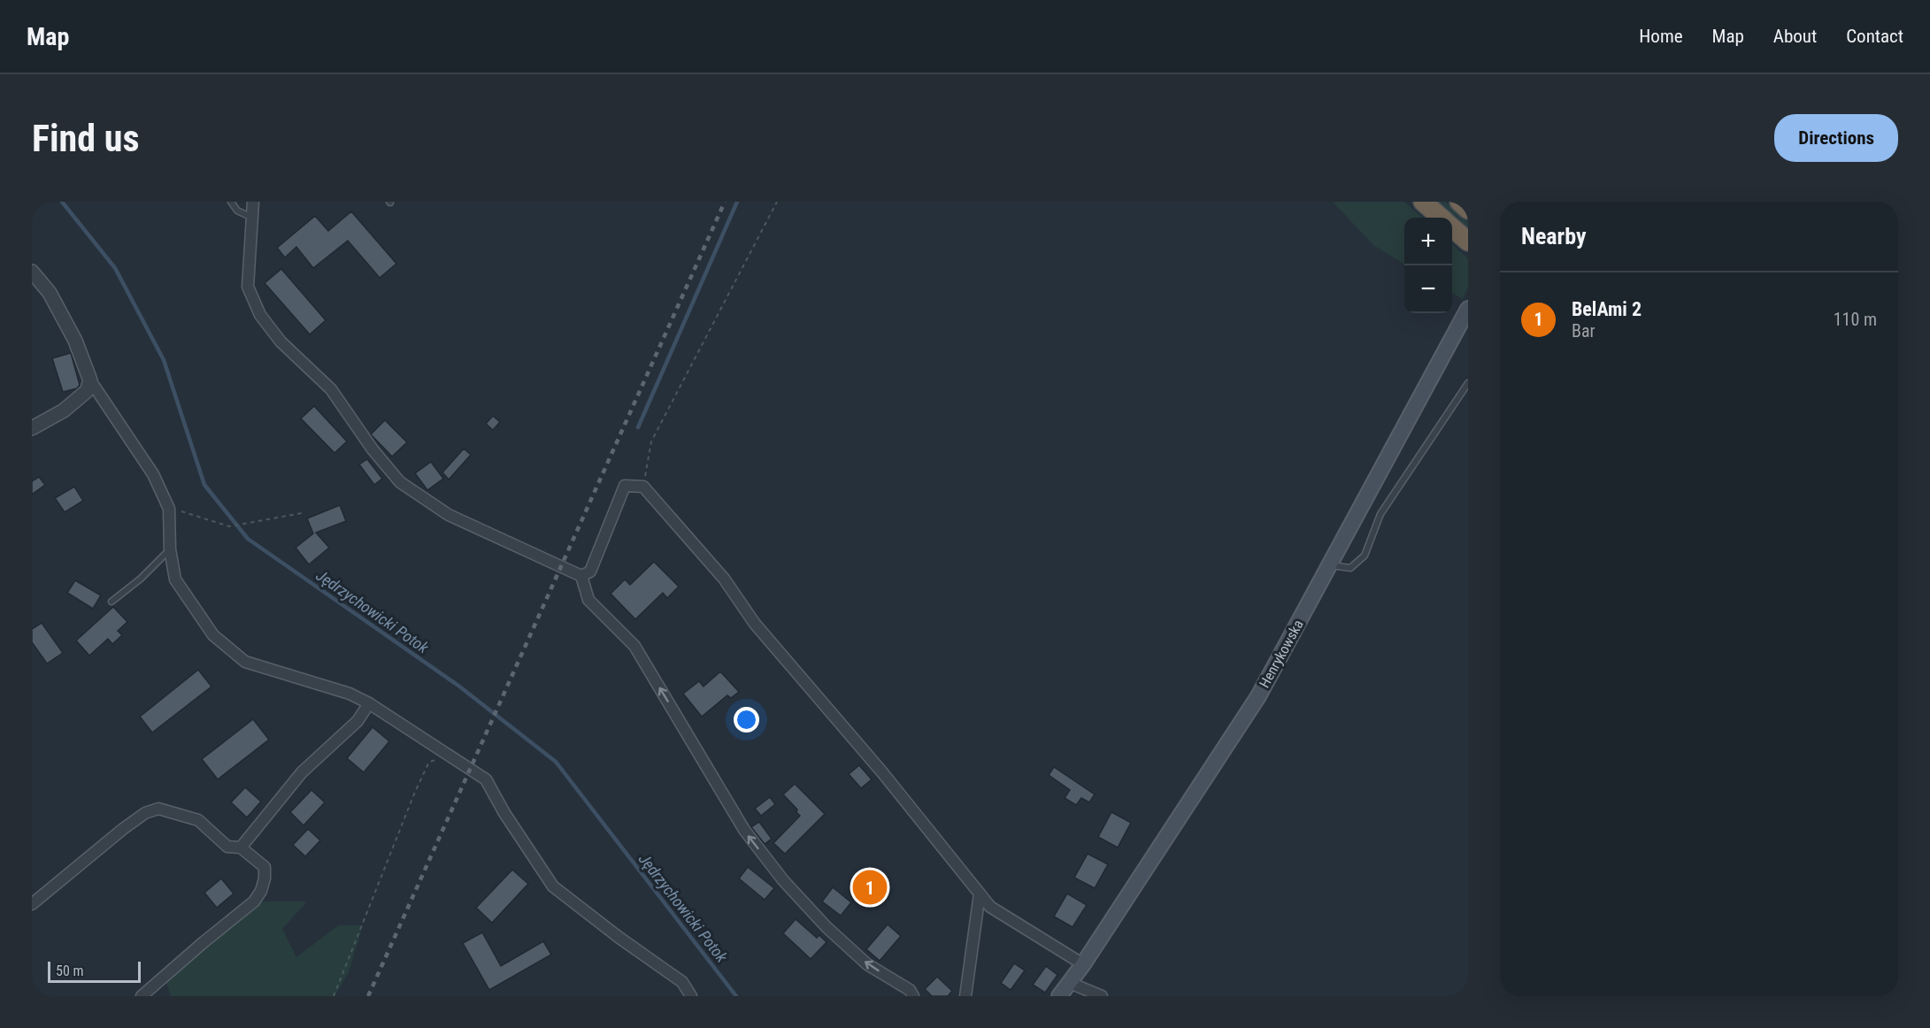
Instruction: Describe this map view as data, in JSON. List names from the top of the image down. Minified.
{"streets":{"main road":["Henrykowska"]},"water":["Jędrzychowicki Potok"],"scale_bar":"50 m","page":{"header":"Map","nav":["Home","Map","About","Contact"],"buttons":"Directions","title":"Find us","heading":"Nearby","map_buttons":["+","−"],"list":[{"mark":"1","name":"BelAmi 2","note":"Bar","value":"110 m"}],"pins":"1","scale":"50 m"}}
